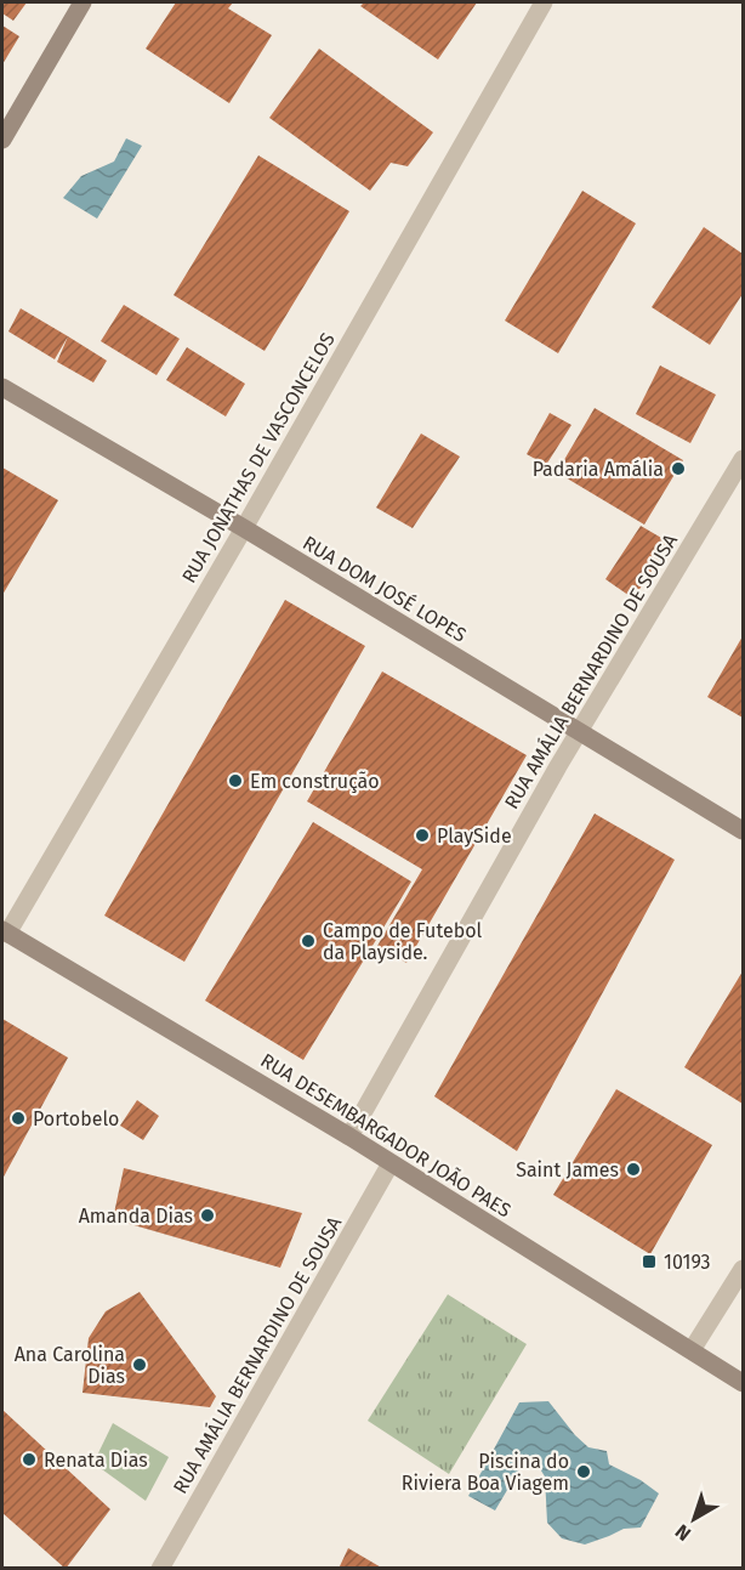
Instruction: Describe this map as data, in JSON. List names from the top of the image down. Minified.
{"streets":{"street":["RUA JONATHAS DE VASCONCELOS","RUA DOM JOSÉ LOPES","RUA AMÁLIA BERNARDINO DE SOUSA","RUA DESEMBARGADOR JOÃO PAES"]},"crossings":[["RUA JONATHAS DE VASCONCELOS","RUA DOM JOSÉ LOPES"],["RUA JONATHAS DE VASCONCELOS","RUA DESEMBARGADOR JOÃO PAES"],["RUA DOM JOSÉ LOPES","RUA AMÁLIA BERNARDINO DE SOUSA"],["RUA AMÁLIA BERNARDINO DE SOUSA","RUA DESEMBARGADOR JOÃO PAES"]],"places":{"other":["Padaria Amália","Em construção","PlaySide","Campo de Futebol da Playside.","Portobelo","Saint James","Amanda Dias","Ana Carolina Dias","Renata Dias","Piscina do Riviera Boa Viagem"],"transit":["10193"]},"north":"bottom left"}
